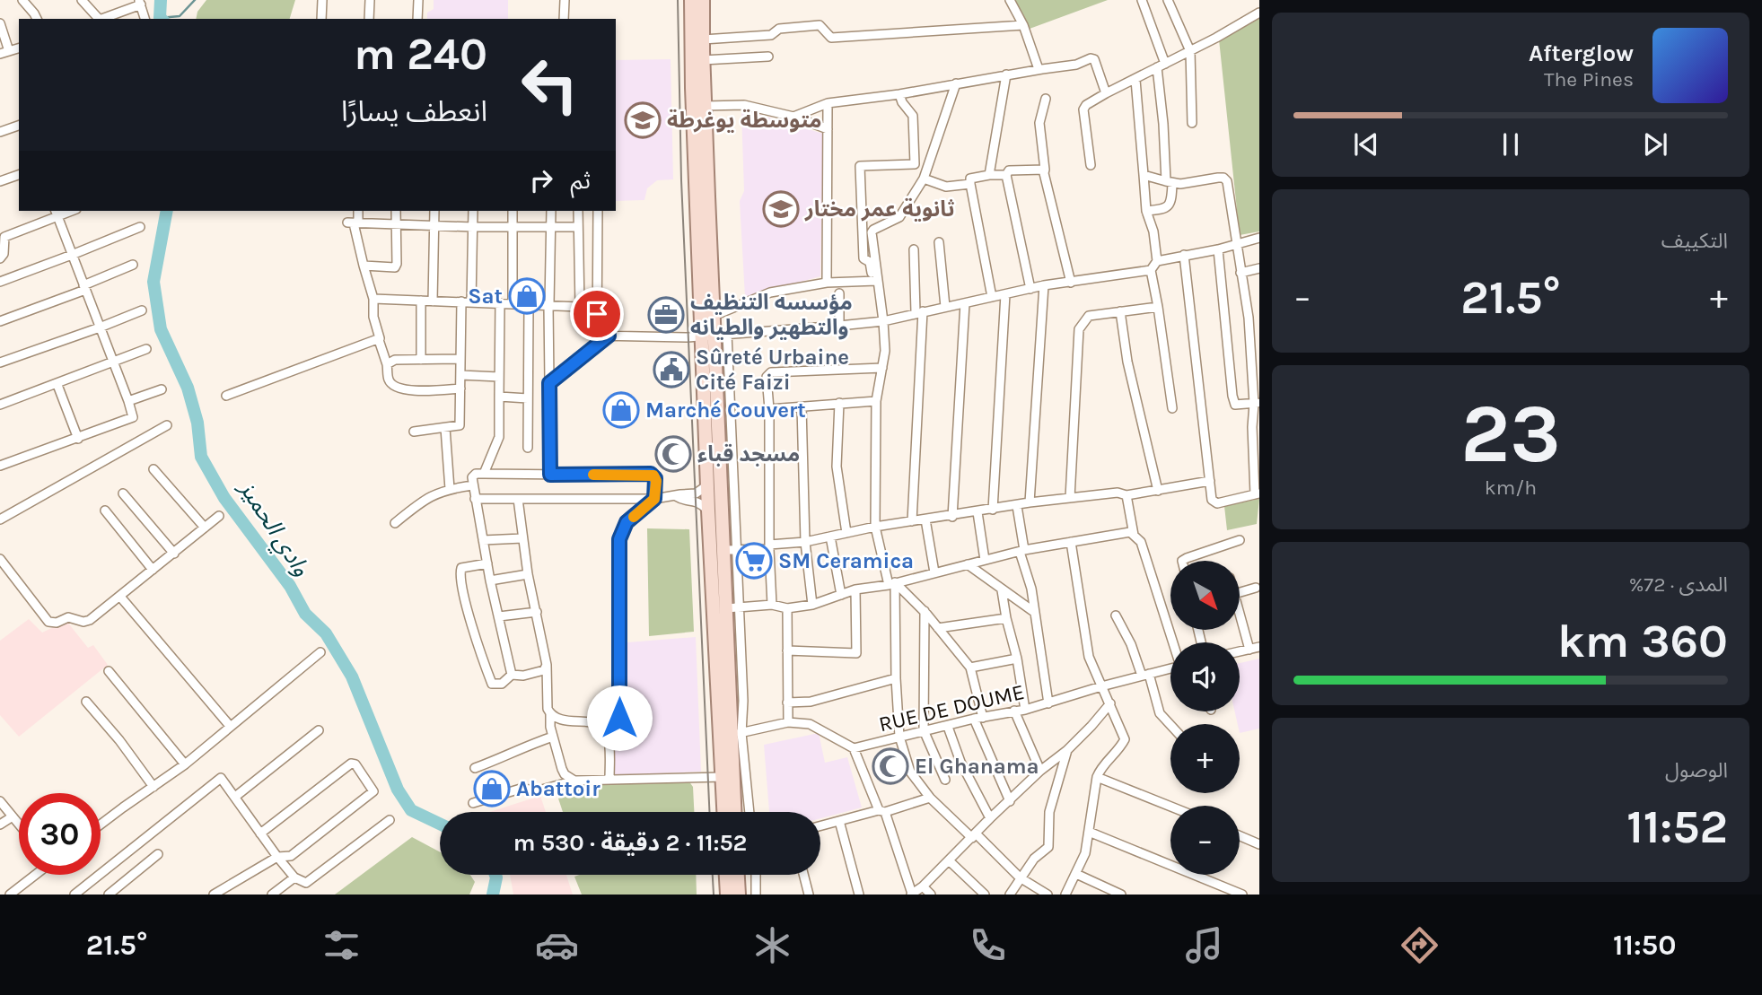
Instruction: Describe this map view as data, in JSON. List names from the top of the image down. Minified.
{"streets":{"street":["RUE DE DOUME"]},"water":["وادي الحميز"],"places":{"school or university":["متوسطة يوغرطة","ثانوية عمر مختار"],"shop":["Sat","Marché Couvert","Abattoir"],"office":["مؤسسه التنظيف والتطهير والطيانه"],"public building":["Sûreté Urbaine Cité Faizi"],"mosque":["مسجد قباء","El Ghanama"],"supermarket":["SM Ceramica"]},"north":"bottom right","page":{"turn":["240 m","انعطف يسارًا"],"song":["Afterglow","The Pines"],"then":"ثم","tile":["التكييف",["23","km/h"],["المدى · 72%","360 km"],["الوصول","11:52"]],"heat":["−","21.5°","+"],"map_buttons":["+","−"],"limit":"30","trip":"11:52 · 2 دقيقة · 530 m","tabs":["11:50","21.5°"]}}
